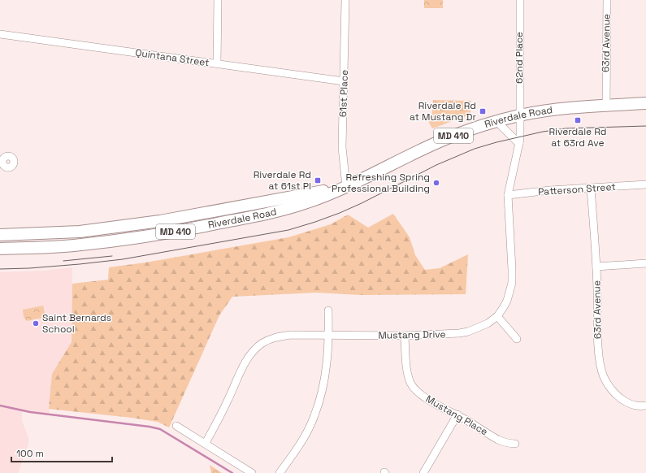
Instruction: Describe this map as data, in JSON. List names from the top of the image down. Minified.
{"streets":{"main road":["Riverdale Road","MD 410"],"street":["63rd Avenue","Quintana Street","62nd Place","61st Place","Patterson Street","Mustang Drive","Mustang Place"]},"crossings":[["63rd Avenue","Riverdale Road"],["63rd Avenue","Patterson Street"],["Quintana Street","61st Place"],["62nd Place","Riverdale Road"],["62nd Place","Mustang Drive"],["61st Place","Riverdale Road"],["Riverdale Road","Mustang Drive"],["Patterson Street","Mustang Drive"],["Mustang Drive","Mustang Place"]],"places":{"transit":["Riverdale Rd at Mustang Dr","Riverdale Rd at 63rd Ave","Riverdale Rd at 61st Pl"],"other":["Refreshing Spring Professional Building","Saint Bernards School"]},"scale_bar":"100 m"}
